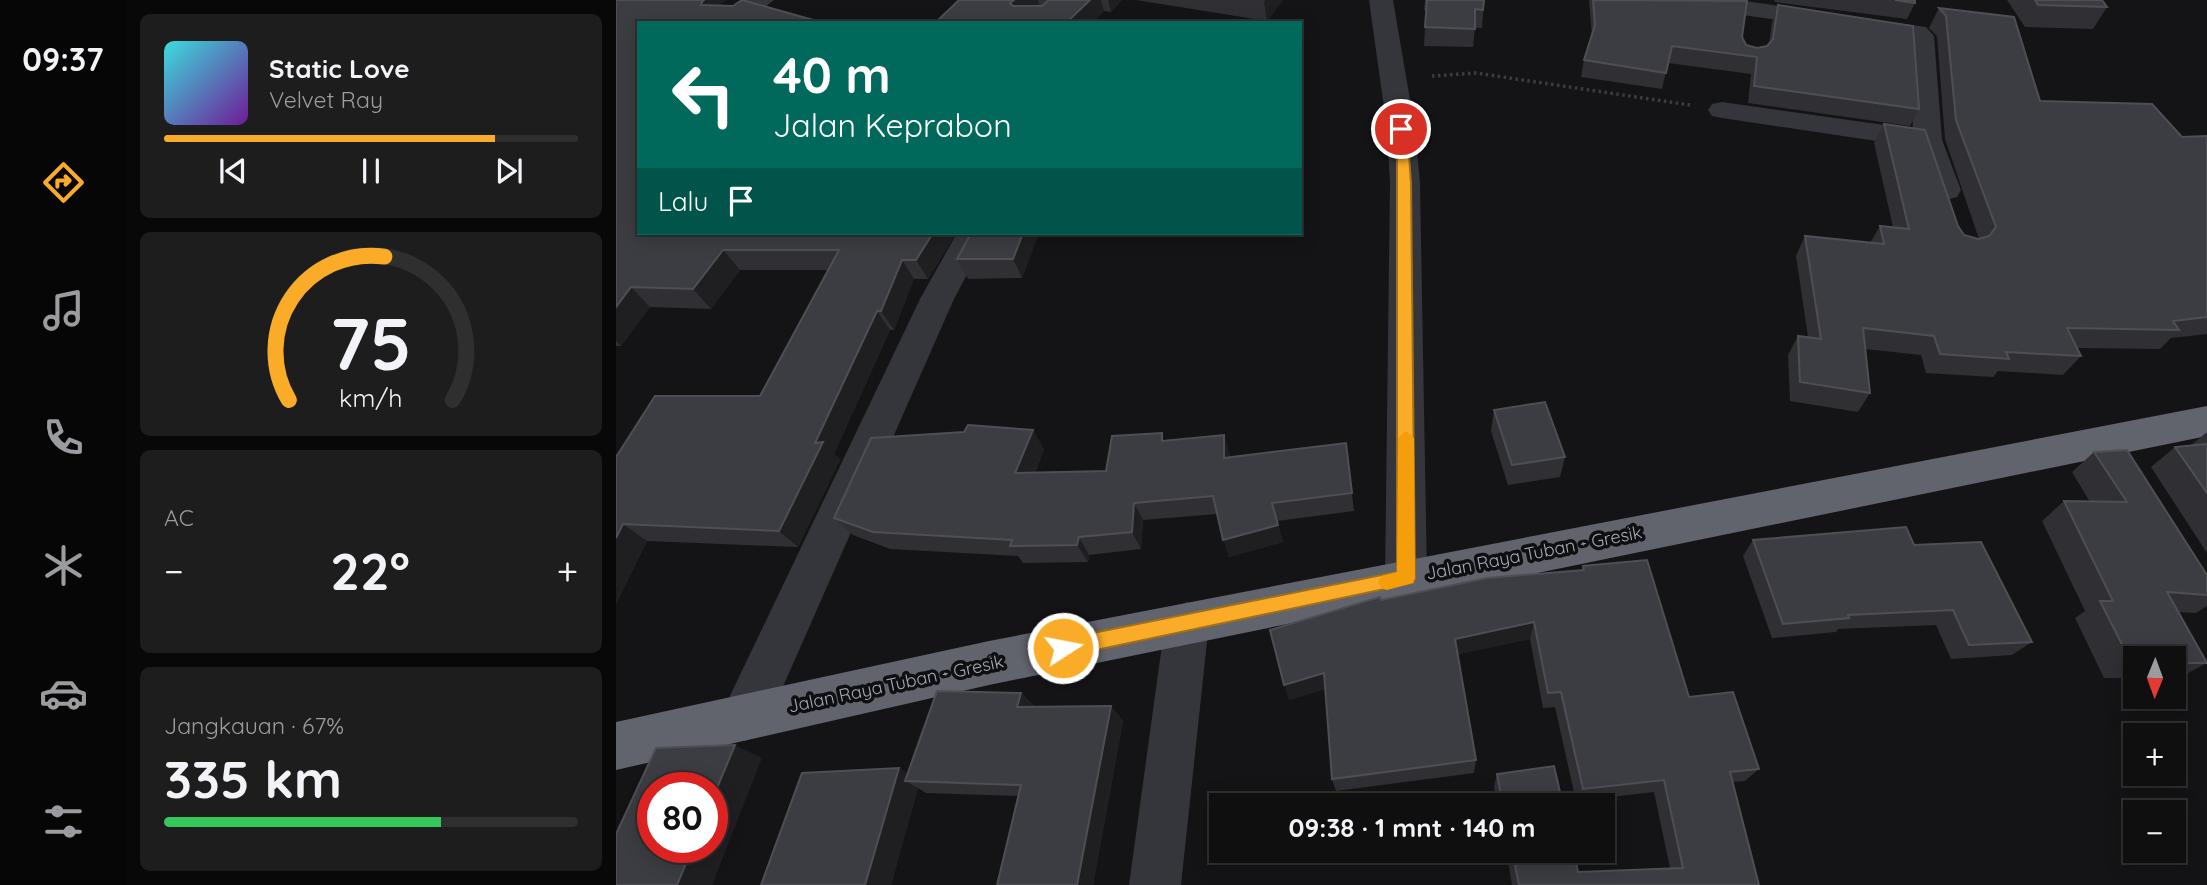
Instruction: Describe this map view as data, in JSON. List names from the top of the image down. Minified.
{"streets":{"highway":["Jalan Raya Tuban - Gresik"]},"north":"bottom","page":{"tabs":"09:37","turn":["40 m","Jalan Keprabon"],"song":["Static Love","Velvet Ray"],"then":"Lalu","tile":["AC",["Jangkauan · 67%","335 km"]],"heat":["−","22°","+"],"map_buttons":["+","−"],"limit":"80","trip":"09:38 · 1 mnt · 140 m","gauge":["75","km/h"]}}
